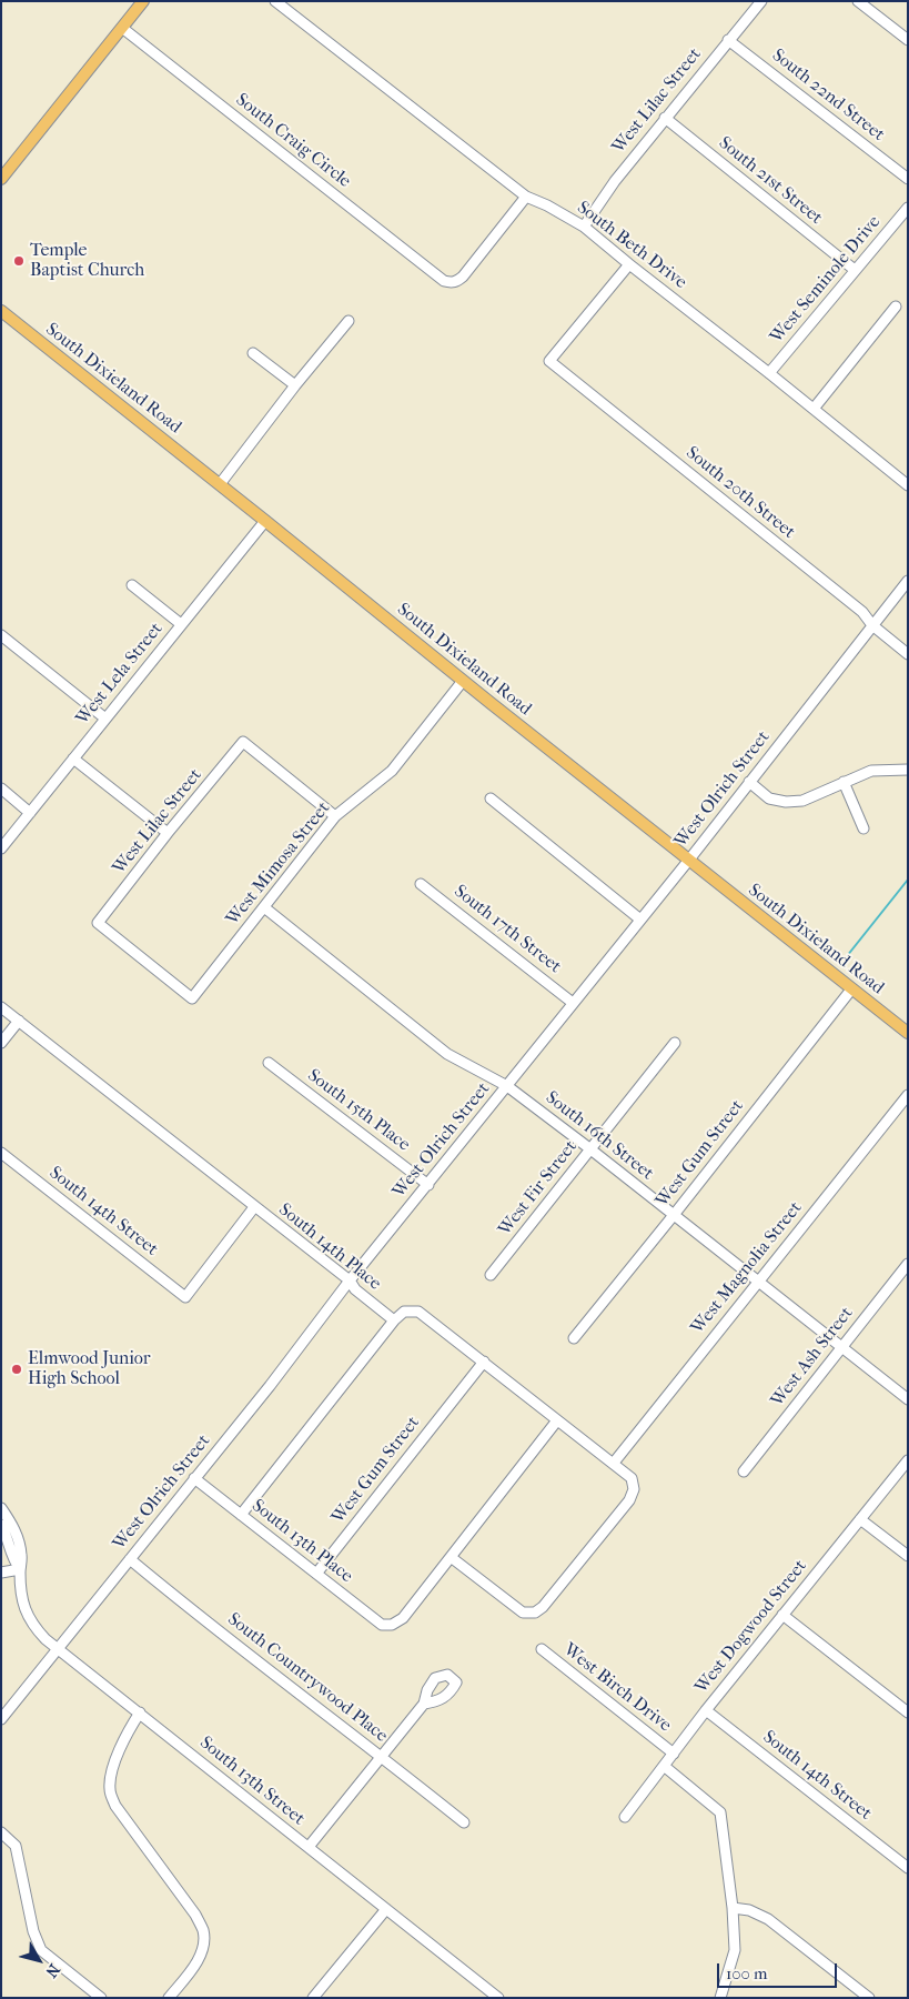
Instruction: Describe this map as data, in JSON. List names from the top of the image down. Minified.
{"streets":{"main road":["South Dixieland Road"],"street":["South 22nd Street","West Lilac Street","South Craig Circle","South 21st Street","South Beth Drive","West Seminole Drive","South 20th Street","West Lela Street","West Olrich Street","West Mimosa Street","South 17th Street","South 15th Place","South 16th Street","West Gum Street","West Fir Street","South 14th Street","South 14th Place","West Magnolia Street","West Ash Street","South 13th Place","West Dogwood Street","South Countrywood Place","West Birch Drive","South 13th Street"]},"crossings":[["South 22nd Street","West Lilac Street"],["West Lilac Street","South 21st Street"],["West Lilac Street","South Beth Drive"],["West Lilac Street","West Mimosa Street"],["South Craig Circle","South Beth Drive"],["South 21st Street","West Seminole Drive"],["South Beth Drive","West Seminole Drive"],["South Beth Drive","South 20th Street"],["South Dixieland Road","West Lela Street"],["South Dixieland Road","West Olrich Street"],["South Dixieland Road","West Mimosa Street"],["South Dixieland Road","West Gum Street"],["South 20th Street","West Olrich Street"],["West Olrich Street","South 17th Street"],["West Olrich Street","South 15th Place"],["West Olrich Street","South 16th Street"],["West Olrich Street","South 14th Place"],["West Olrich Street","South 13th Place"],["West Olrich Street","South Countrywood Place"],["West Olrich Street","South 13th Street"],["West Mimosa Street","South 16th Street"],["South 16th Street","West Gum Street"],["South 16th Street","West Fir Street"],["South 16th Street","West Magnolia Street"],["South 16th Street","West Ash Street"],["West Gum Street","South 13th Place"],["South 14th Street","South 14th Place"],["South 14th Street","West Dogwood Street"],["West Dogwood Street","West Birch Drive"]],"places":["Temple Baptist Church","Elmwood Junior High School"],"scale_bar":"100 m","north":"bottom right"}
